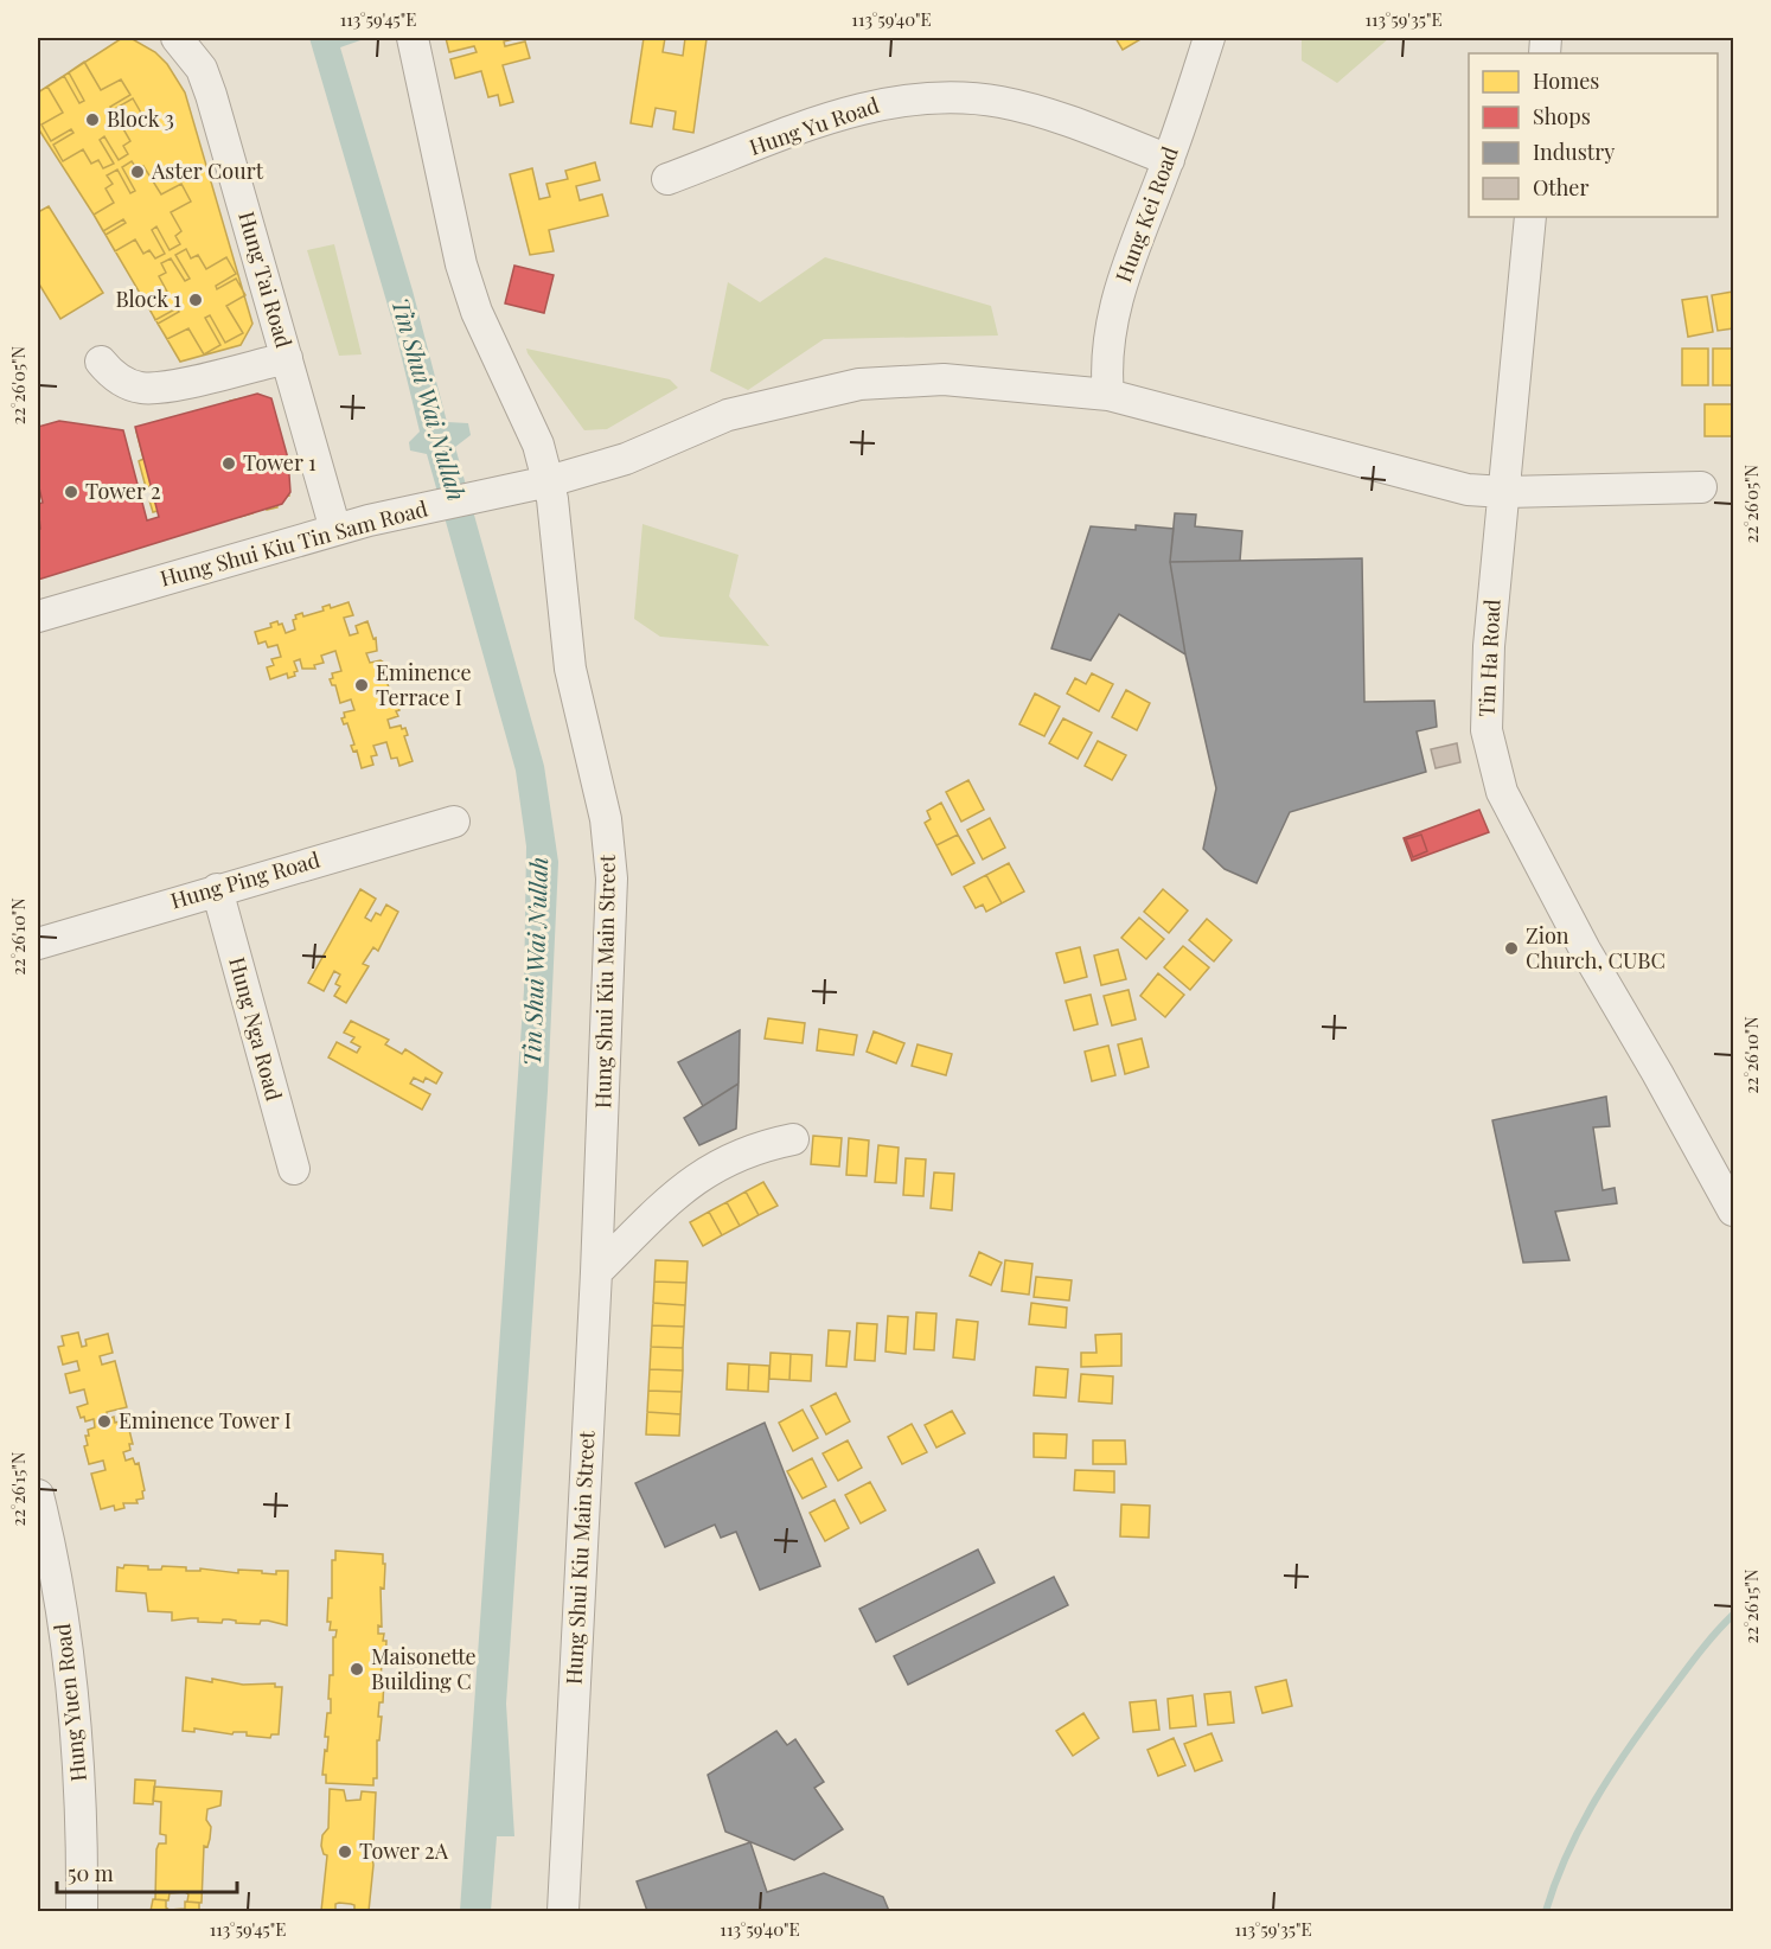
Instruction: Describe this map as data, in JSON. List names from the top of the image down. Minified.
{"streets":{"street":["Hung Yu Road","Hung Kei Road","Hung Tai Road","Hung Shui Kiu Tin Sam Road","Tin Ha Road","Hung Ping Road","Hung Shui Kiu Main Street","Hung Nga Road","Hung Yuen Road"]},"crossings":[["Hung Yu Road","Hung Kei Road"],["Hung Kei Road","Hung Shui Kiu Tin Sam Road"],["Hung Tai Road","Hung Shui Kiu Tin Sam Road"],["Hung Shui Kiu Tin Sam Road","Tin Ha Road"],["Hung Shui Kiu Tin Sam Road","Hung Shui Kiu Main Street"],["Hung Ping Road","Hung Nga Road"]],"water":["Tin Shui Wai Nullah"],"places":["Block 3","Aster Court","Block 1","Tower 1","Tower 2","Eminence Terrace I","Zion Church, CUBC","Eminence Tower I","Maisonette Building C","Tower 2A"],"legend":["Homes","Shops","Industry","Other"],"scale_bar":"50 m","coordinates":["113°59'45\"E","113°59'40\"E","113°59'35\"E","22°26'05\"N","22°26'10\"N","22°26'15\"N"]}
